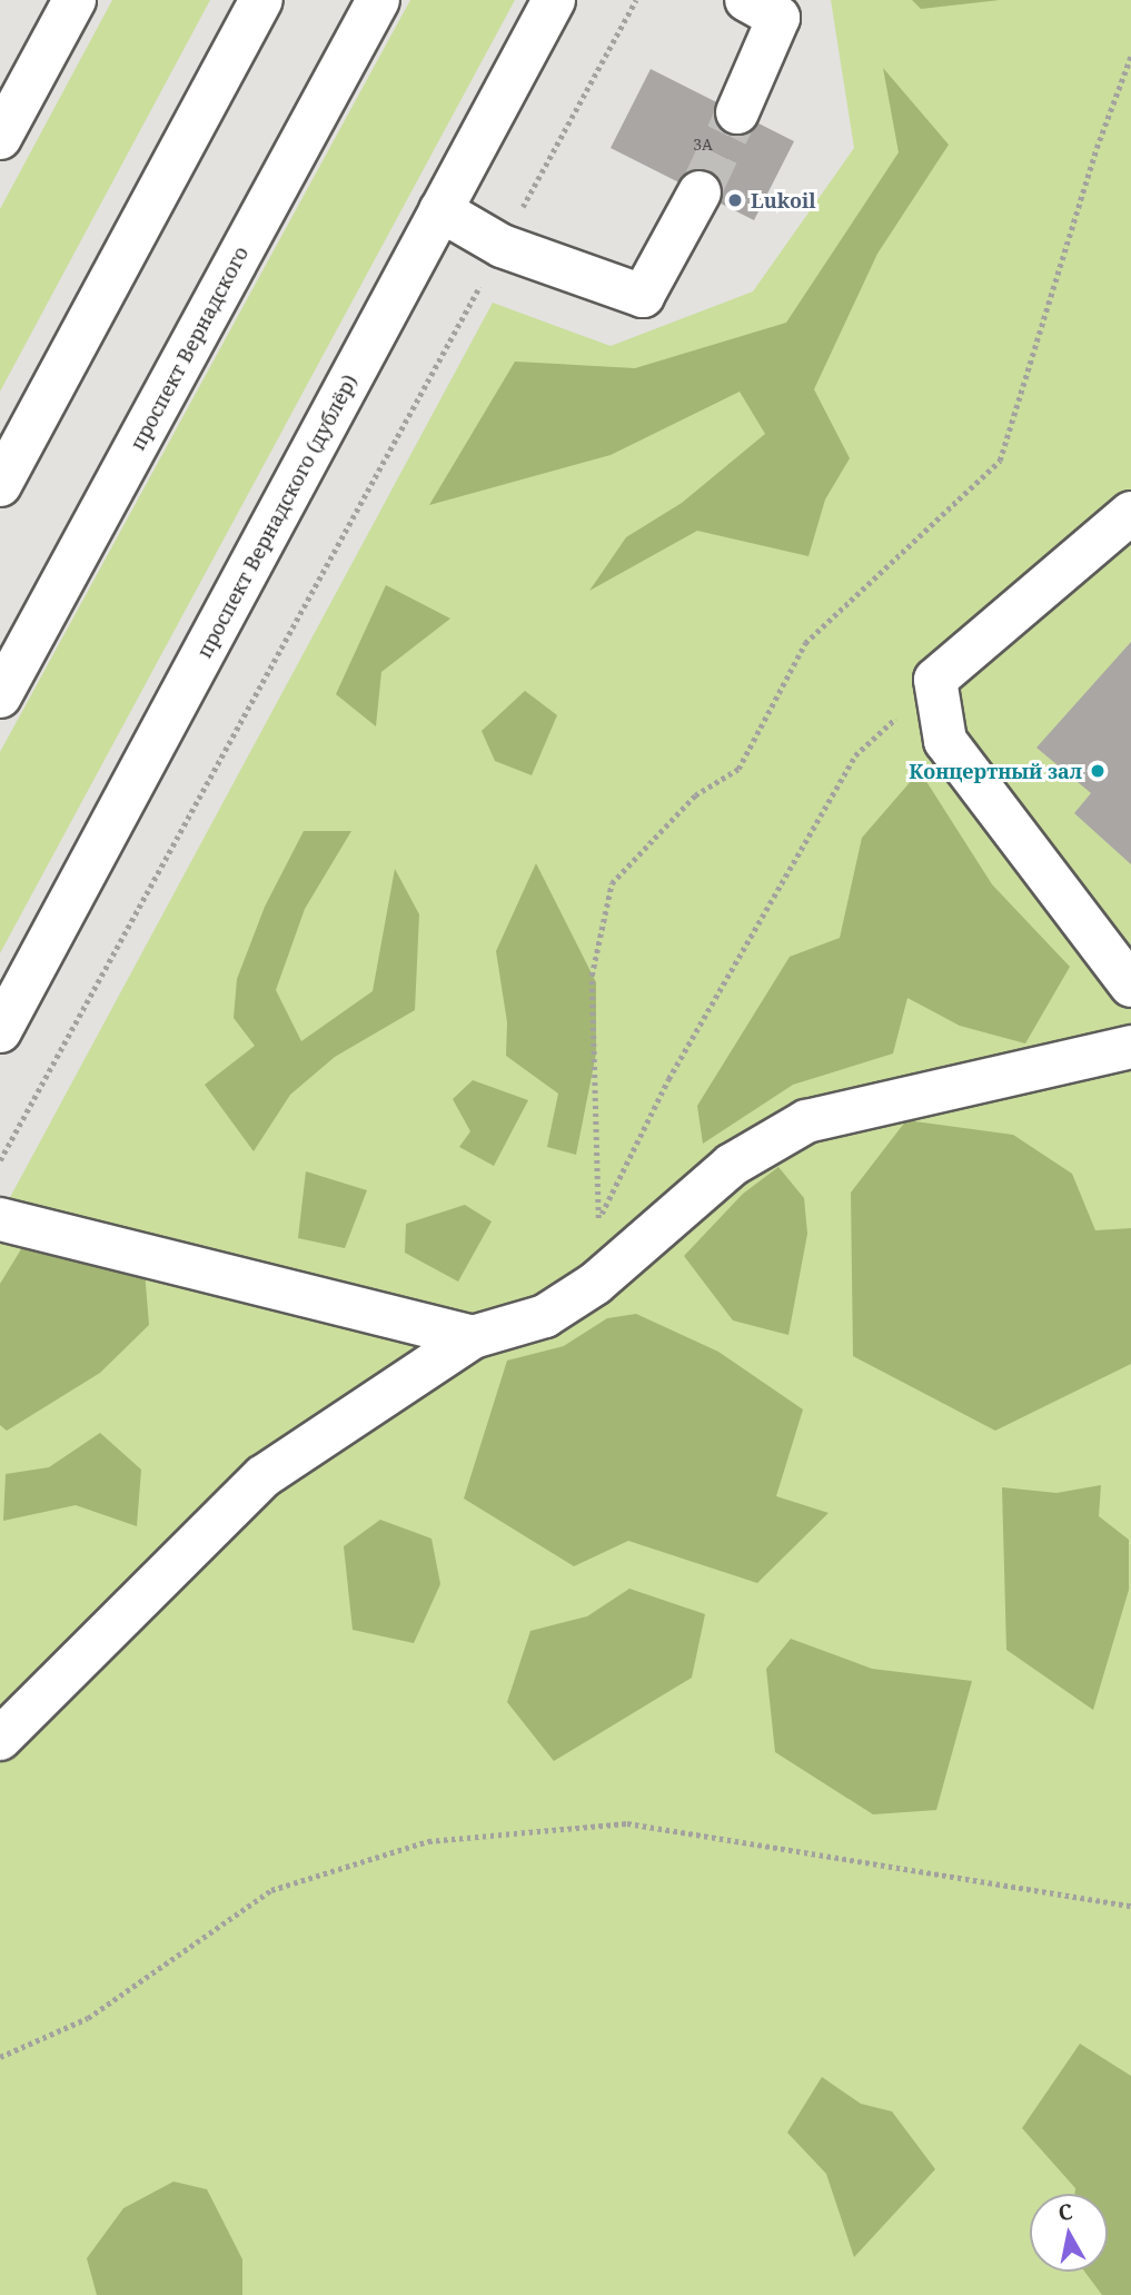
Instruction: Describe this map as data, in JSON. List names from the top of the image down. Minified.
{"streets":{"main road":["проспект Вернадского","проспект Вернадского (дублёр)"]},"places":["Lukoil","Концертный зал"],"house_numbers":["3А"],"north":"top"}
